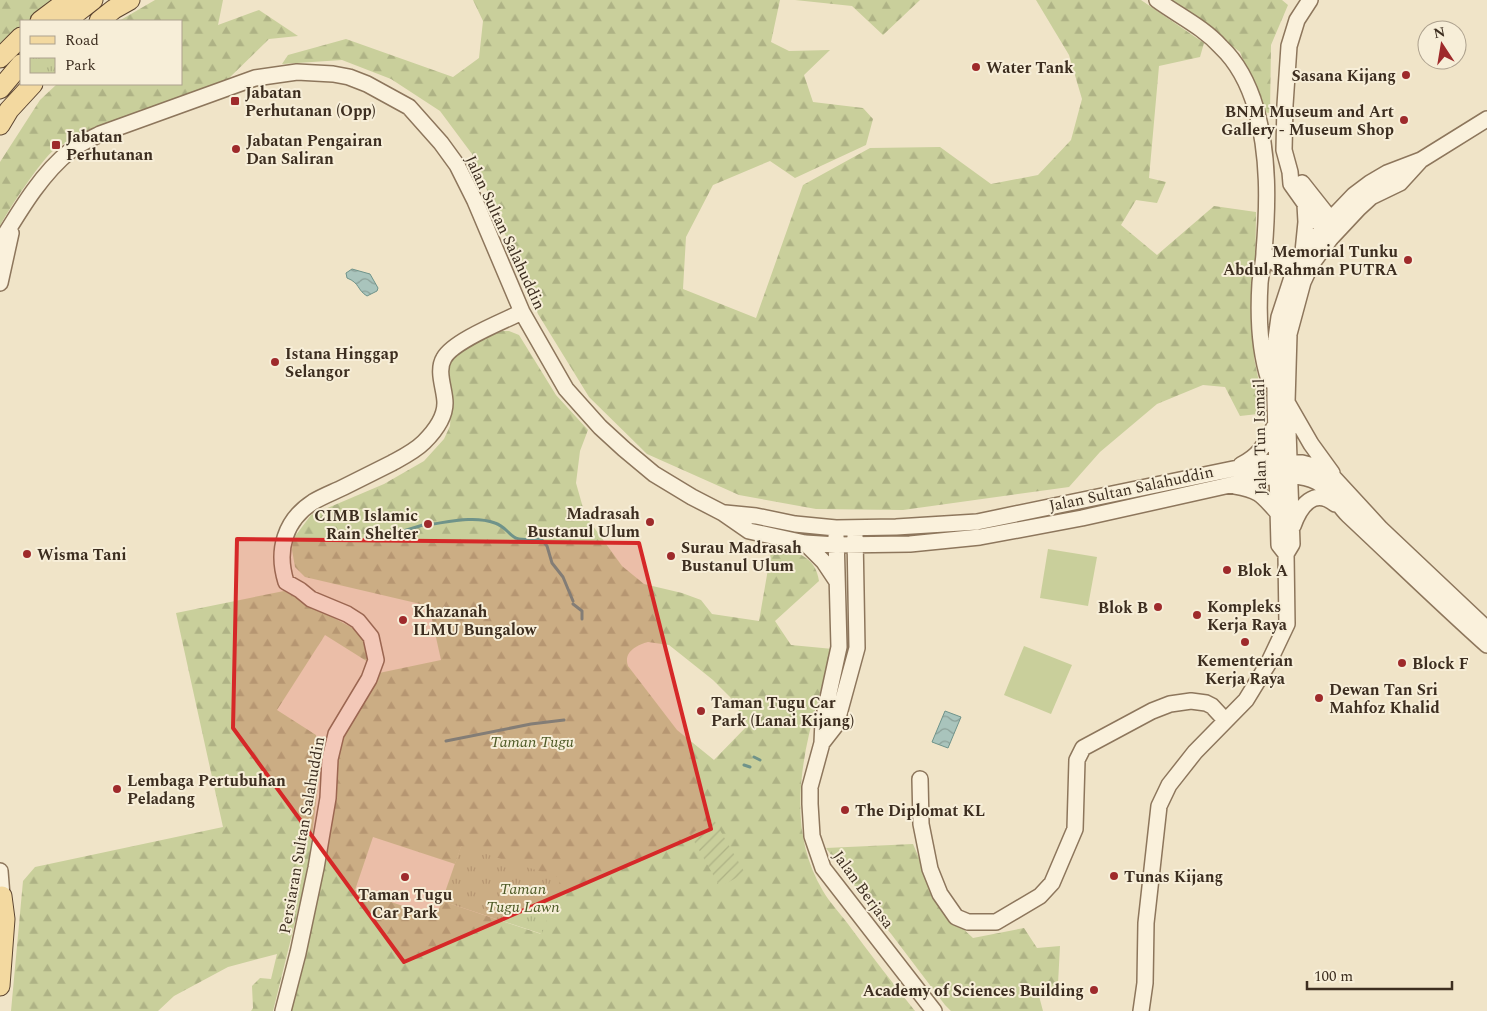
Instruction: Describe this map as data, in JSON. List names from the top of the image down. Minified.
{"streets":{"street":["Jalan Sultan Salahuddin","Jalan Tun Ismail","Persiaran Sultan Salahuddin","Jalan Berjasa"]},"crossings":[["Jalan Sultan Salahuddin","Jalan Tun Ismail"],["Jalan Sultan Salahuddin","Persiaran Sultan Salahuddin"],["Jalan Sultan Salahuddin","Jalan Berjasa"]],"parks":["Taman Tugu","Taman Tugu Lawn"],"places":{"other":["Water Tank","Sasana Kijang","BNM Museum and Art Gallery - Museum Shop","Jabatan Pengairan Dan Saliran","Memorial Tunku Abdul Rahman PUTRA","Istana Hinggap Selangor","Madrasah Bustanul Ulum","CIMB Islamic Rain Shelter","Wisma Tani","Surau Madrasah Bustanul Ulum","Blok A","Blok B","Kompleks Kerja Raya","Khazanah ILMU Bungalow","Kementerian Kerja Raya","Block F","Dewan Tan Sri Mahfoz Khalid","Taman Tugu Car Park (Lanai Kijang)","Lembaga Pertubuhan Peladang","The Diplomat KL","Tunas Kijang","Taman Tugu Car Park","Academy of Sciences Building"],"transit":["Jabatan Perhutanan (Opp)","Jabatan Perhutanan"]},"legend":["Road","Park"],"scale_bar":"100 m","north":"top"}
